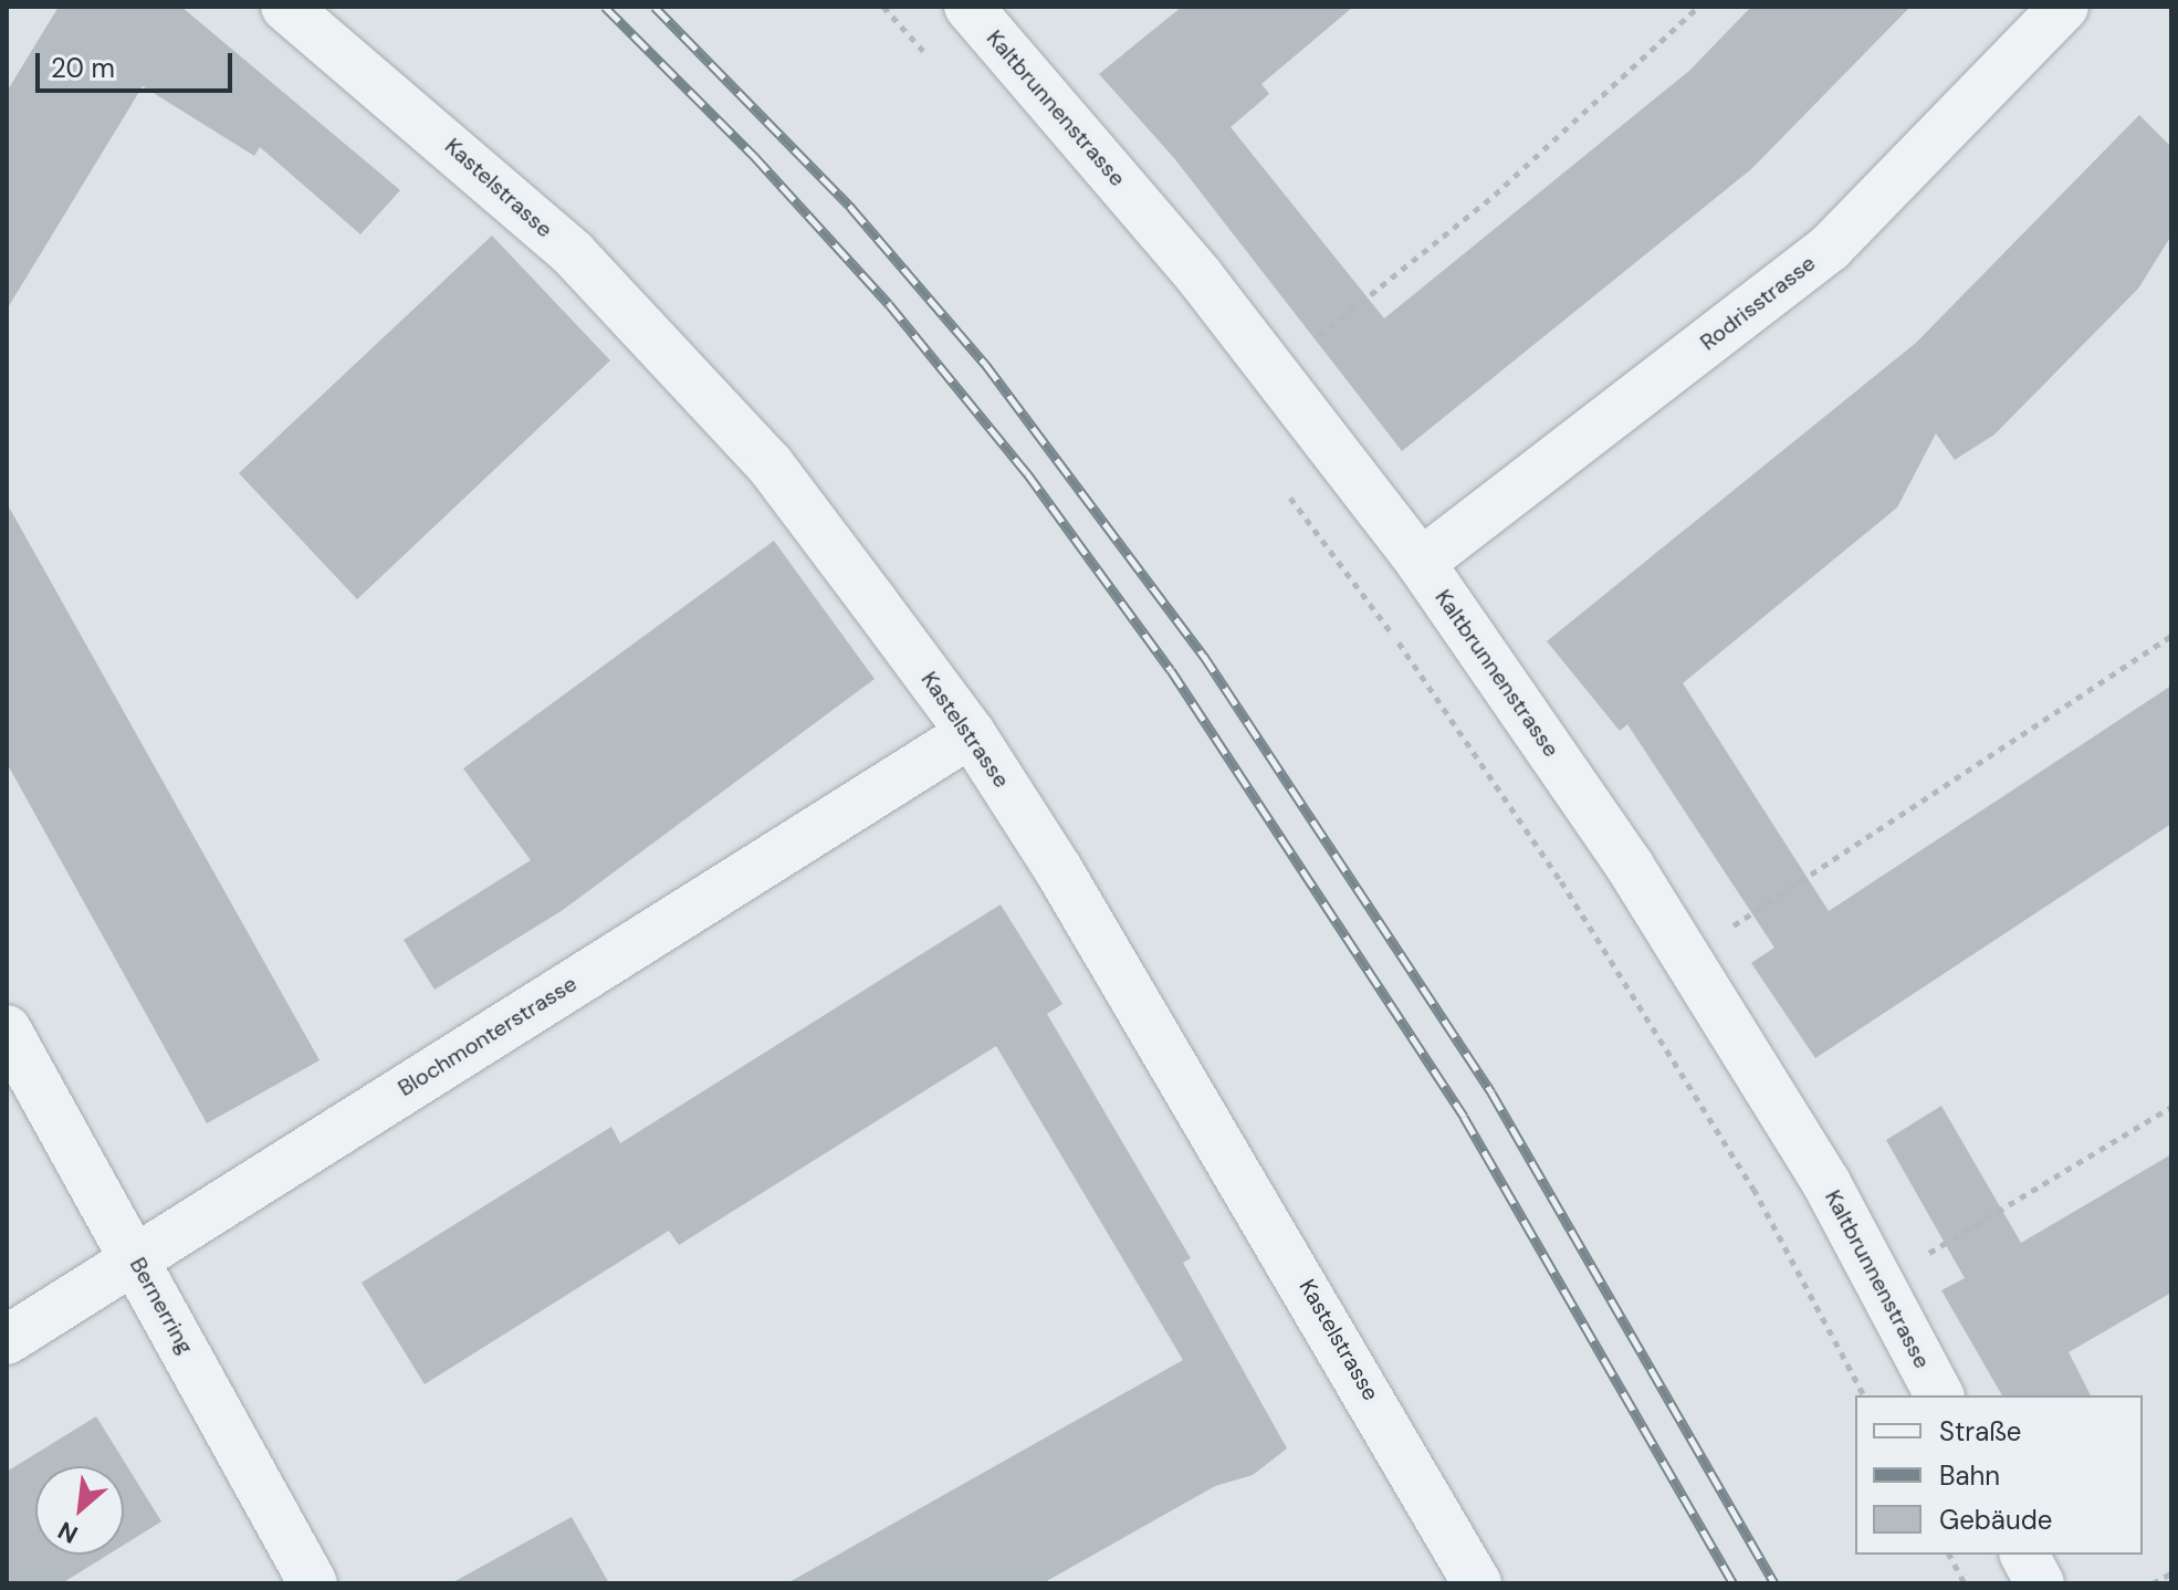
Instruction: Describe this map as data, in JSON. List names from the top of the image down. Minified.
{"streets":{"street":["Kaltbrunnenstrasse","Kastelstrasse","Rodrisstrasse","Blochmonterstrasse","Bernerring"]},"crossings":[["Kaltbrunnenstrasse","Rodrisstrasse"],["Kastelstrasse","Blochmonterstrasse"],["Blochmonterstrasse","Bernerring"]],"legend":["Straße","Bahn","Gebäude"],"scale_bar":"20 m","north":"bottom left"}
